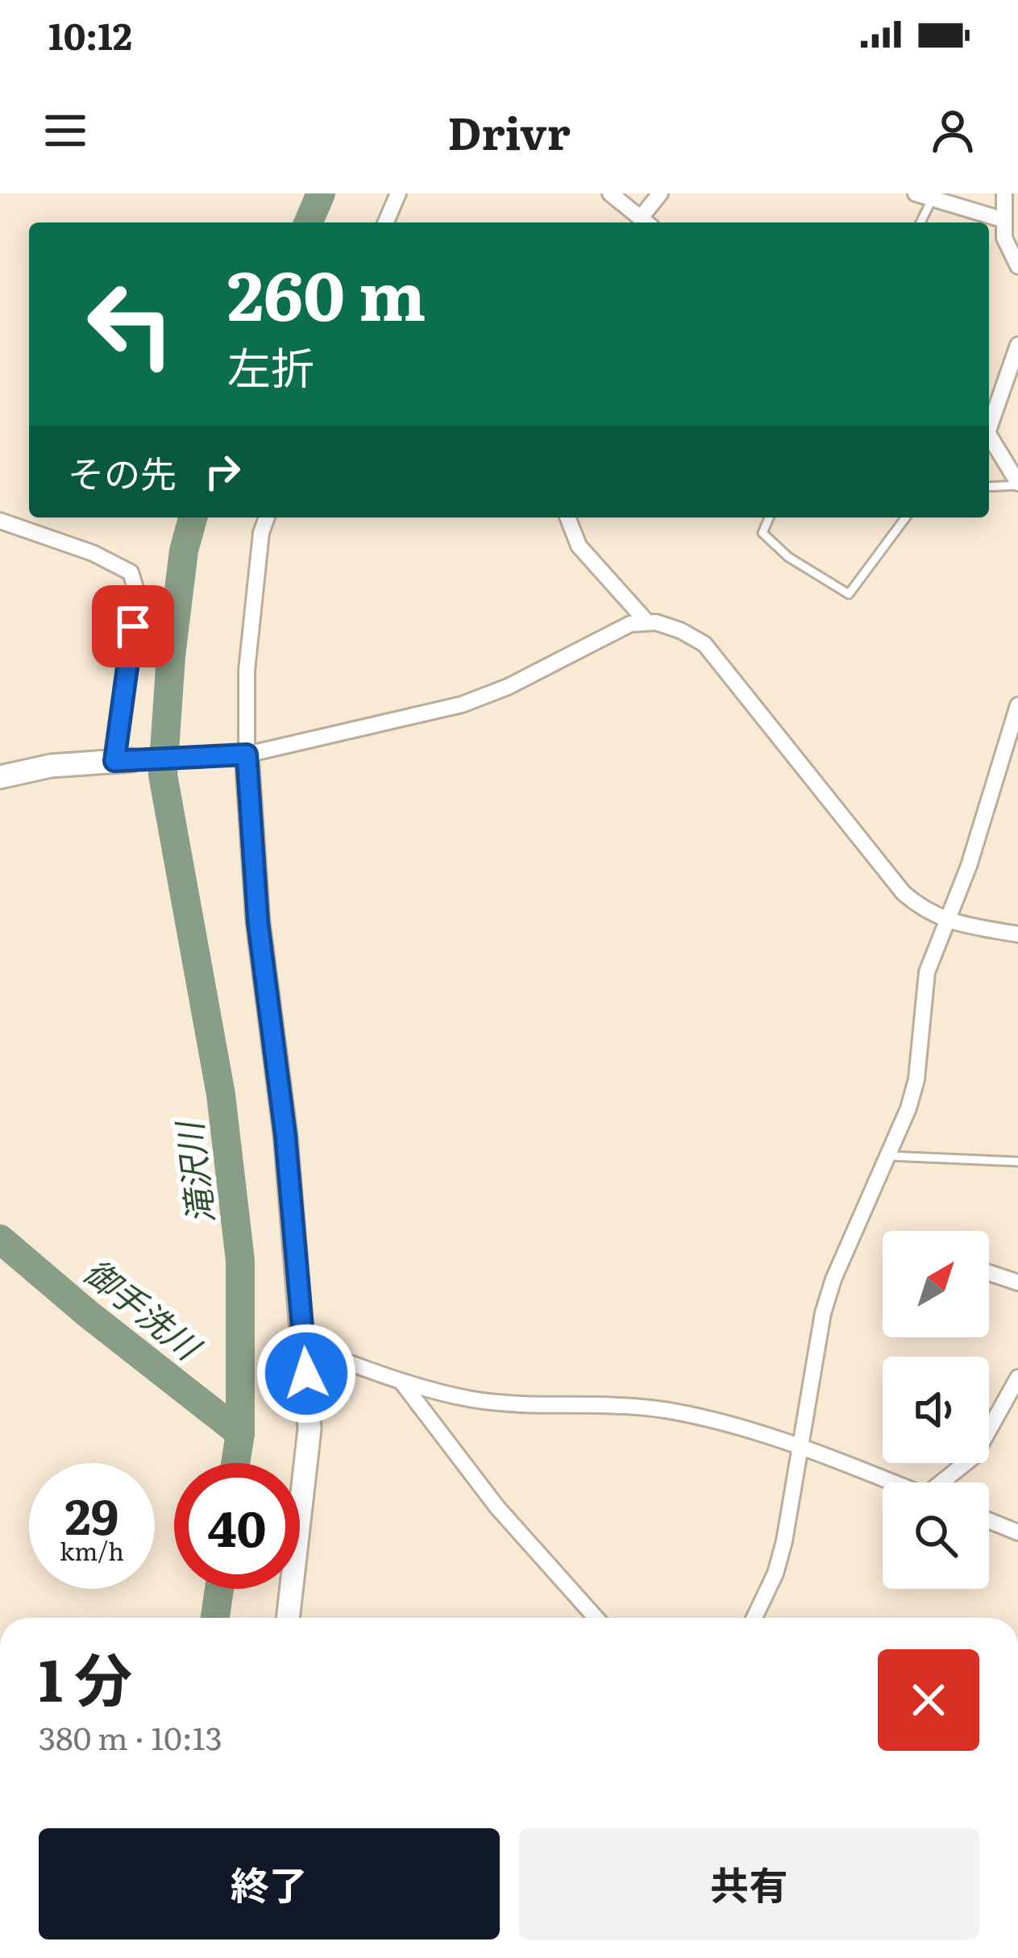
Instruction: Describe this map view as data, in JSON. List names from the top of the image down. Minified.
{"water":["滝沢川","御手洗川"],"north":"top right","page":{"status":"10:12","header":"Drivr","turn":["260 m","左折"],"then":"その先","speed":"29 km/h","limit":"40","heading":["1 分","380 m · 10:13"],"buttons":["終了","共有"]}}
